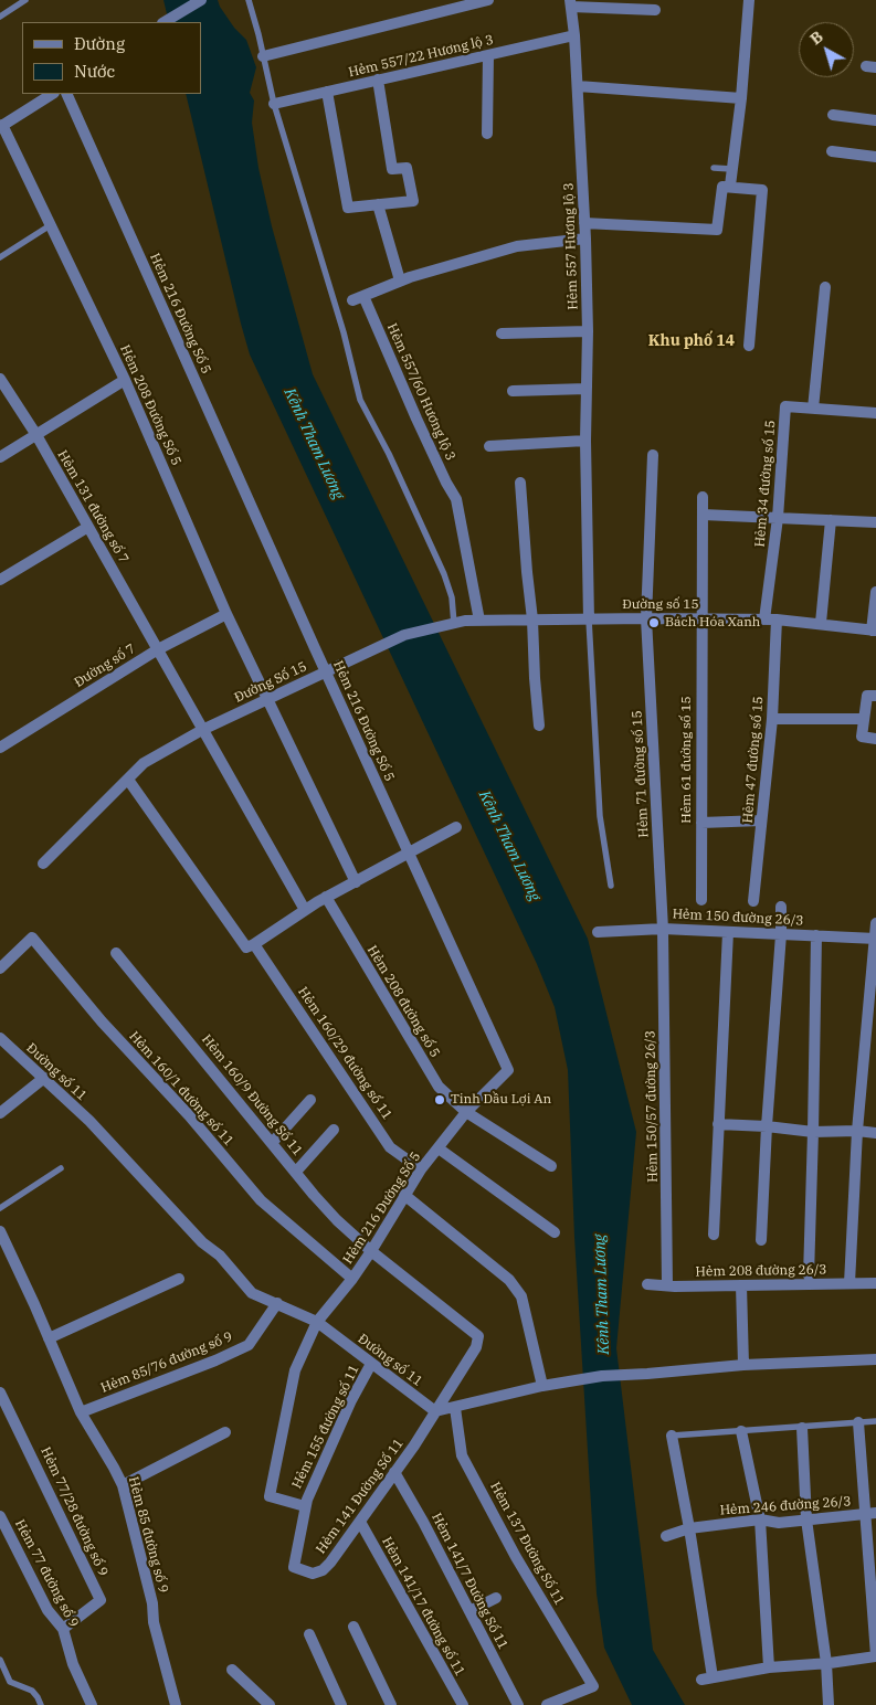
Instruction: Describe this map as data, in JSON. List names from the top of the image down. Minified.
{"streets":{"street":["Hẻm 557/22 Hương lộ 3","Hẻm 557 Hương lộ 3","Hẻm 216 Đường Số 5","Hẻm 557/60 Hương lộ 3","Hẻm 208 Đường Số 5","Hẻm 34 đường số 15","Hẻm 131 đường số 7","Đường số 15","Đường số 7","Đường Số 15","Hẻm 61 đường số 15","Hẻm 47 đường số 15","Hẻm 71 đường số 15","Hẻm 150 đường 26/3","Hẻm 208 đường số 5","Hẻm 160/29 đường số 11","Đường số 11","Hẻm 160/1 đường số 11","Hẻm 160/9 Đường Số 11","Hẻm 150/57 đường 26/3","Hẻm 208 đường 26/3","Hẻm 85/76 đường số 9","Hẻm 155 đường số 11","Hẻm 141 Đường Số 11","Hẻm 246 đường 26/3","Hẻm 77/28 đường số 9","Hẻm 85 đường số 9","Hẻm 137 Đường Số 11","Hẻm 77 đường số 9","Hẻm 141/7 Đường Số 11","Hẻm 141/17 đường số 11"]},"crossings":[["Hẻm 557/22 Hương lộ 3","Hẻm 557 Hương lộ 3"],["Hẻm 557 Hương lộ 3","Hẻm 557/60 Hương lộ 3"],["Hẻm 557 Hương lộ 3","Đường số 15"],["Hẻm 216 Đường Số 5","Đường Số 15"],["Hẻm 216 Đường Số 5","Hẻm 208 đường số 5"],["Hẻm 216 Đường Số 5","Hẻm 160/29 đường số 11"],["Hẻm 216 Đường Số 5","Đường số 11"],["Hẻm 216 Đường Số 5","Hẻm 160/1 đường số 11"],["Hẻm 216 Đường Số 5","Hẻm 160/9 Đường Số 11"],["Hẻm 216 Đường Số 5","Hẻm 155 đường số 11"],["Hẻm 557/60 Hương lộ 3","Đường số 15"],["Hẻm 208 Đường Số 5","Đường số 7"],["Hẻm 208 Đường Số 5","Đường Số 15"],["Hẻm 34 đường số 15","Đường số 15"],["Hẻm 34 đường số 15","Hẻm 47 đường số 15"],["Hẻm 131 đường số 7","Đường số 7"],["Hẻm 131 đường số 7","Đường Số 15"],["Đường số 15","Đường Số 15"],["Đường số 15","Hẻm 61 đường số 15"],["Đường số 15","Hẻm 47 đường số 15"],["Đường số 15","Hẻm 71 đường số 15"],["Đường Số 15","Hẻm 160/29 đường số 11"],["Hẻm 71 đường số 15","Hẻm 150 đường 26/3"],["Hẻm 71 đường số 15","Hẻm 150/57 đường 26/3"],["Hẻm 150 đường 26/3","Hẻm 150/57 đường 26/3"],["Đường số 11","Hẻm 160/9 Đường Số 11"],["Đường số 11","Hẻm 85/76 đường số 9"],["Đường số 11","Hẻm 155 đường số 11"],["Đường số 11","Hẻm 141 Đường Số 11"],["Hẻm 160/9 Đường Số 11","Hẻm 141 Đường Số 11"],["Hẻm 150/57 đường 26/3","Hẻm 208 đường 26/3"],["Hẻm 85/76 đường số 9","Hẻm 85 đường số 9"],["Hẻm 155 đường số 11","Hẻm 141 Đường Số 11"],["Hẻm 141 Đường Số 11","Hẻm 141/7 Đường Số 11"],["Hẻm 141 Đường Số 11","Hẻm 141/17 đường số 11"],["Hẻm 77/28 đường số 9","Hẻm 77 đường số 9"]],"districts":["Khu phố 14"],"water":["Kênh Tham Lương"],"places":["Bách Hóa Xanh","Tinh Dầu Lợi An"],"legend":["Đường","Nước"],"north":"top left"}
